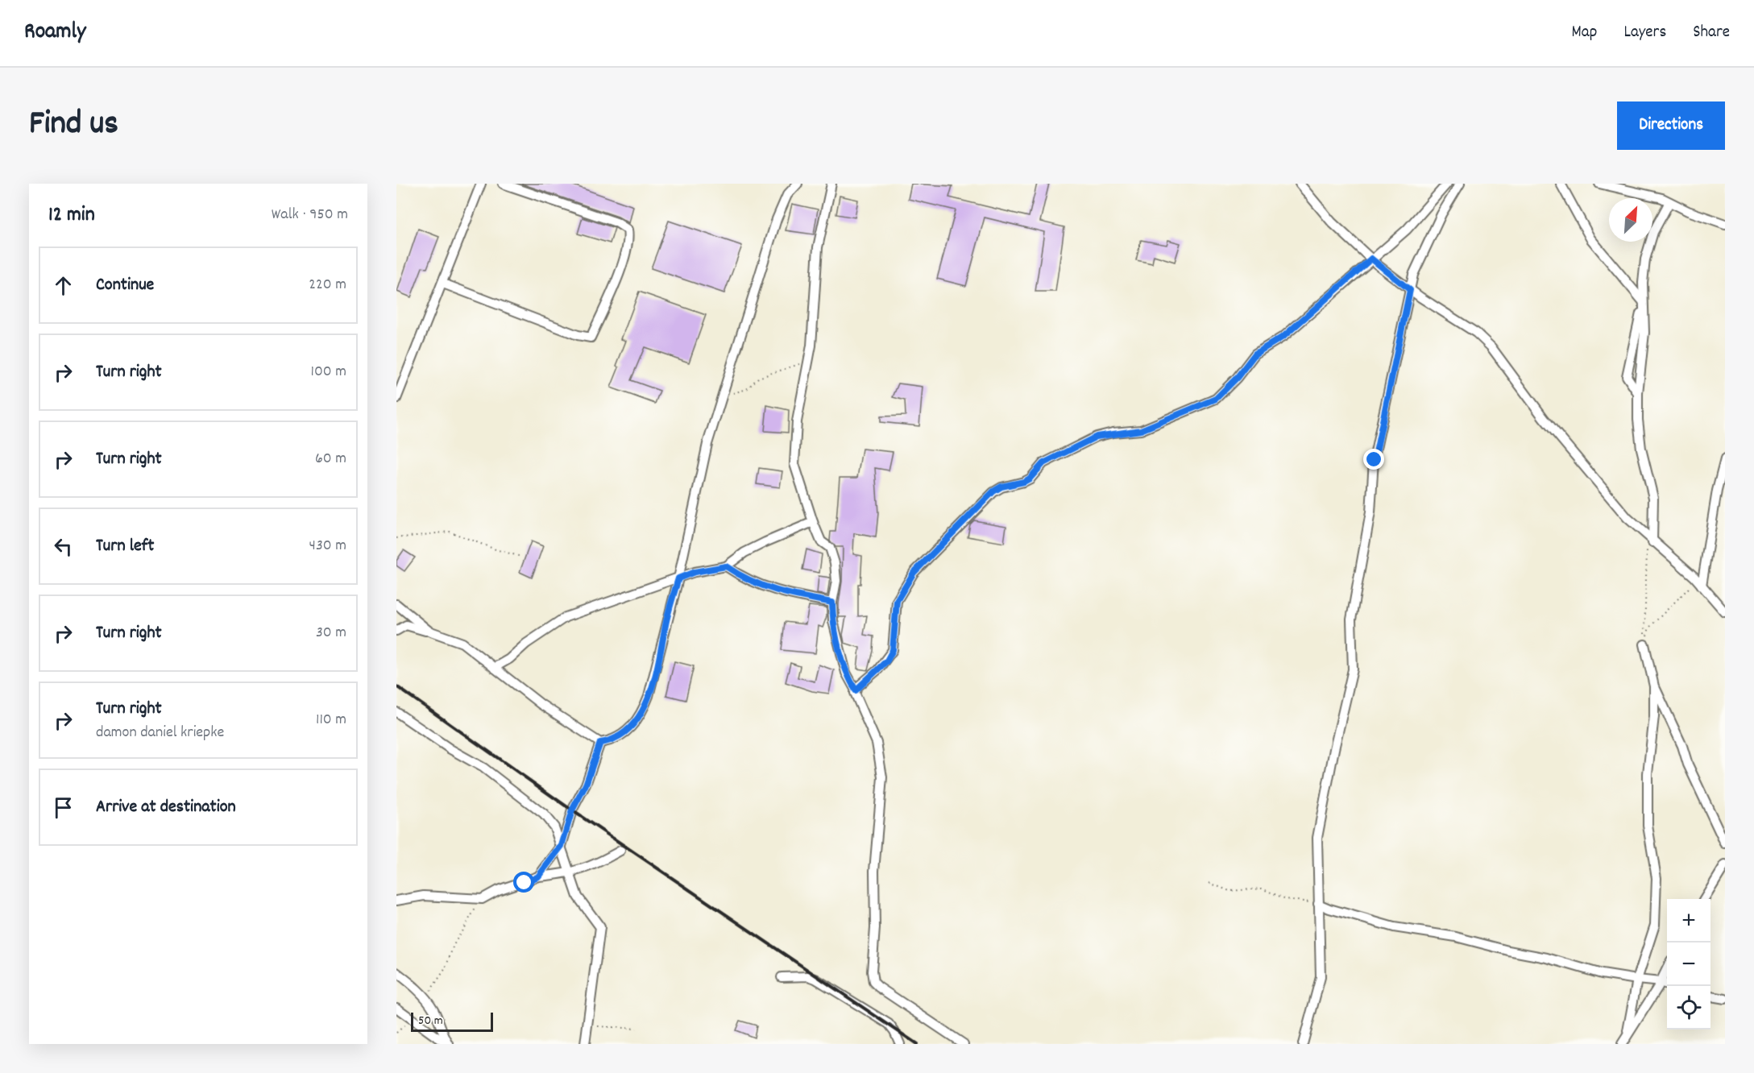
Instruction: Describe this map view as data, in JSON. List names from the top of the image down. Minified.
{"scale_bar":"50 m","north":"top right","page":{"header":"Roamly","nav":["Map","Layers","Share"],"title":"Find us","buttons":"Directions","heading":["12 min","Walk · 950 m"],"list":[["Continue","220 m"],["Turn right","100 m"],["Turn right","60 m"],["Turn left","430 m"],["Turn right","30 m"],["Turn right","damon daniel kriepke","110 m"],"Arrive at destination"],"map_buttons":["+","−"],"scale":"50 m"}}
